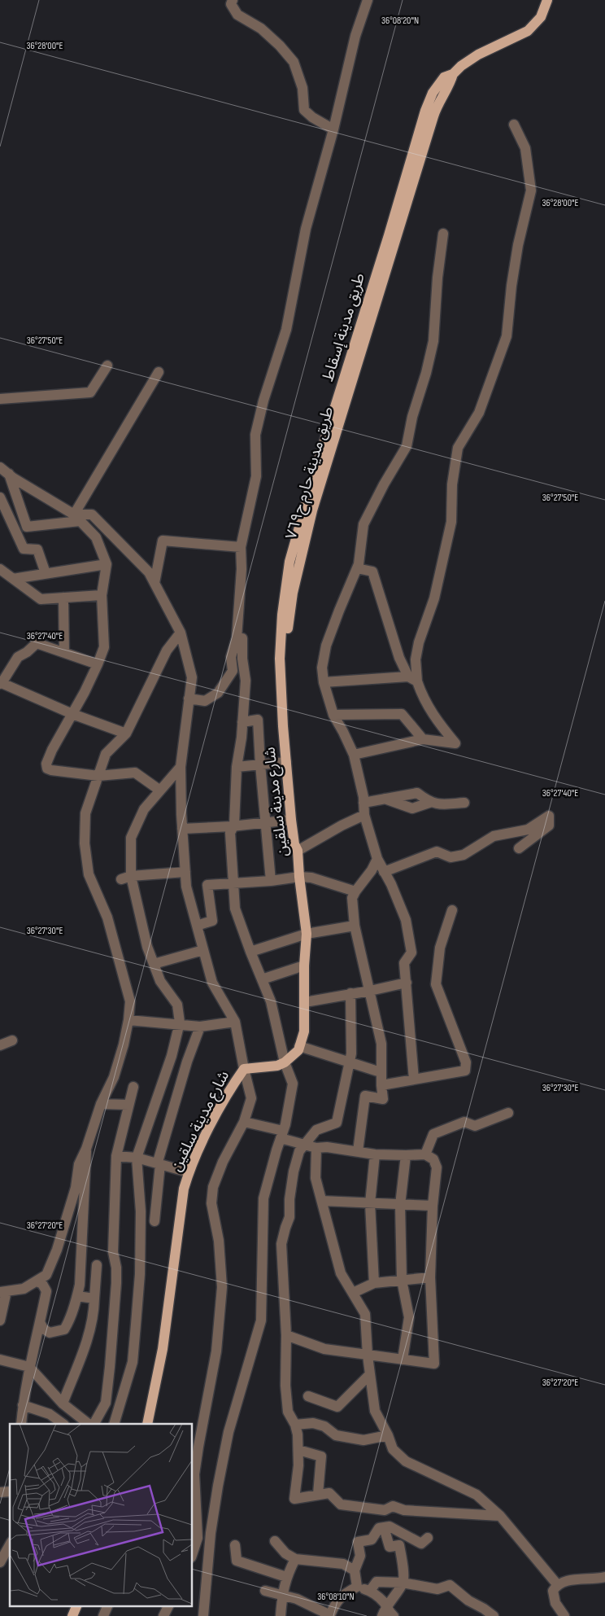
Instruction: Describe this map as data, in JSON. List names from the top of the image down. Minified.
{"streets":{"main road":["طريق مدينة حارم ح٧٦٩","شارع مدينة سلقين"]},"crossings":[["طريق مدينة حارم ح٧٦٩","شارع مدينة سلقين"]],"coordinates":["36°08'20\"N","36°28'00\"E","36°27'50\"E","36°27'40\"E","36°27'30\"E","36°27'20\"E","36°08'10\"N"]}
